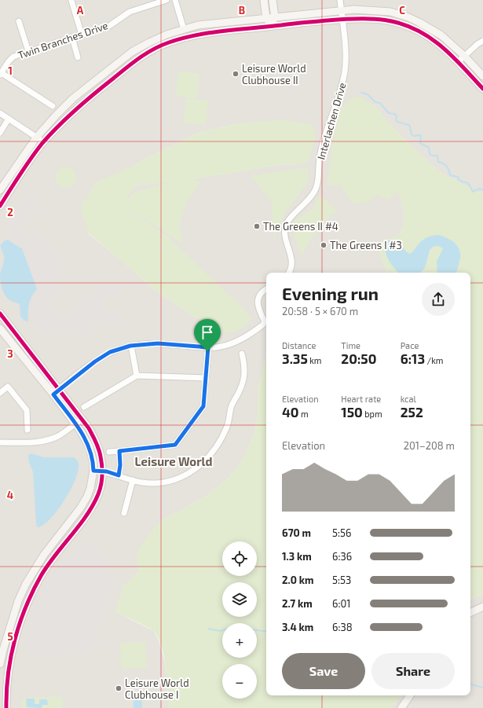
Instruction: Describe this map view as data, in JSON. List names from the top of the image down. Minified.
{"streets":{"street":["Twin Branches Drive","Interlachen Drive"]},"districts":["Leisure World"],"places":["Leisure World Clubhouse II","The Greens II #4","The Greens I #3","Leisure World Clubhouse I"],"page":{"heading":["Evening run","20:58 · 5 × 670 m"],"stats":[["Distance","3.35 km"],["Time","20:50"],["Pace","6:13 /km"],["Elevation","40 m"],["Heart rate","150 bpm"],["kcal","252"]],"chart":["Elevation","201–208 m"],"list":[{"name":"670 m","note":"5:56"},{"name":"1.3 km","note":"6:36"},{"name":"2.0 km","note":"5:53"},{"name":"2.7 km","note":"6:01"},{"name":"3.4 km","note":"6:38"}],"map_buttons":["+","−"],"buttons":["Save","Share"]},"grid":{"columns":["A","B","C"],"rows":["1","2","3","4","5"]}}
